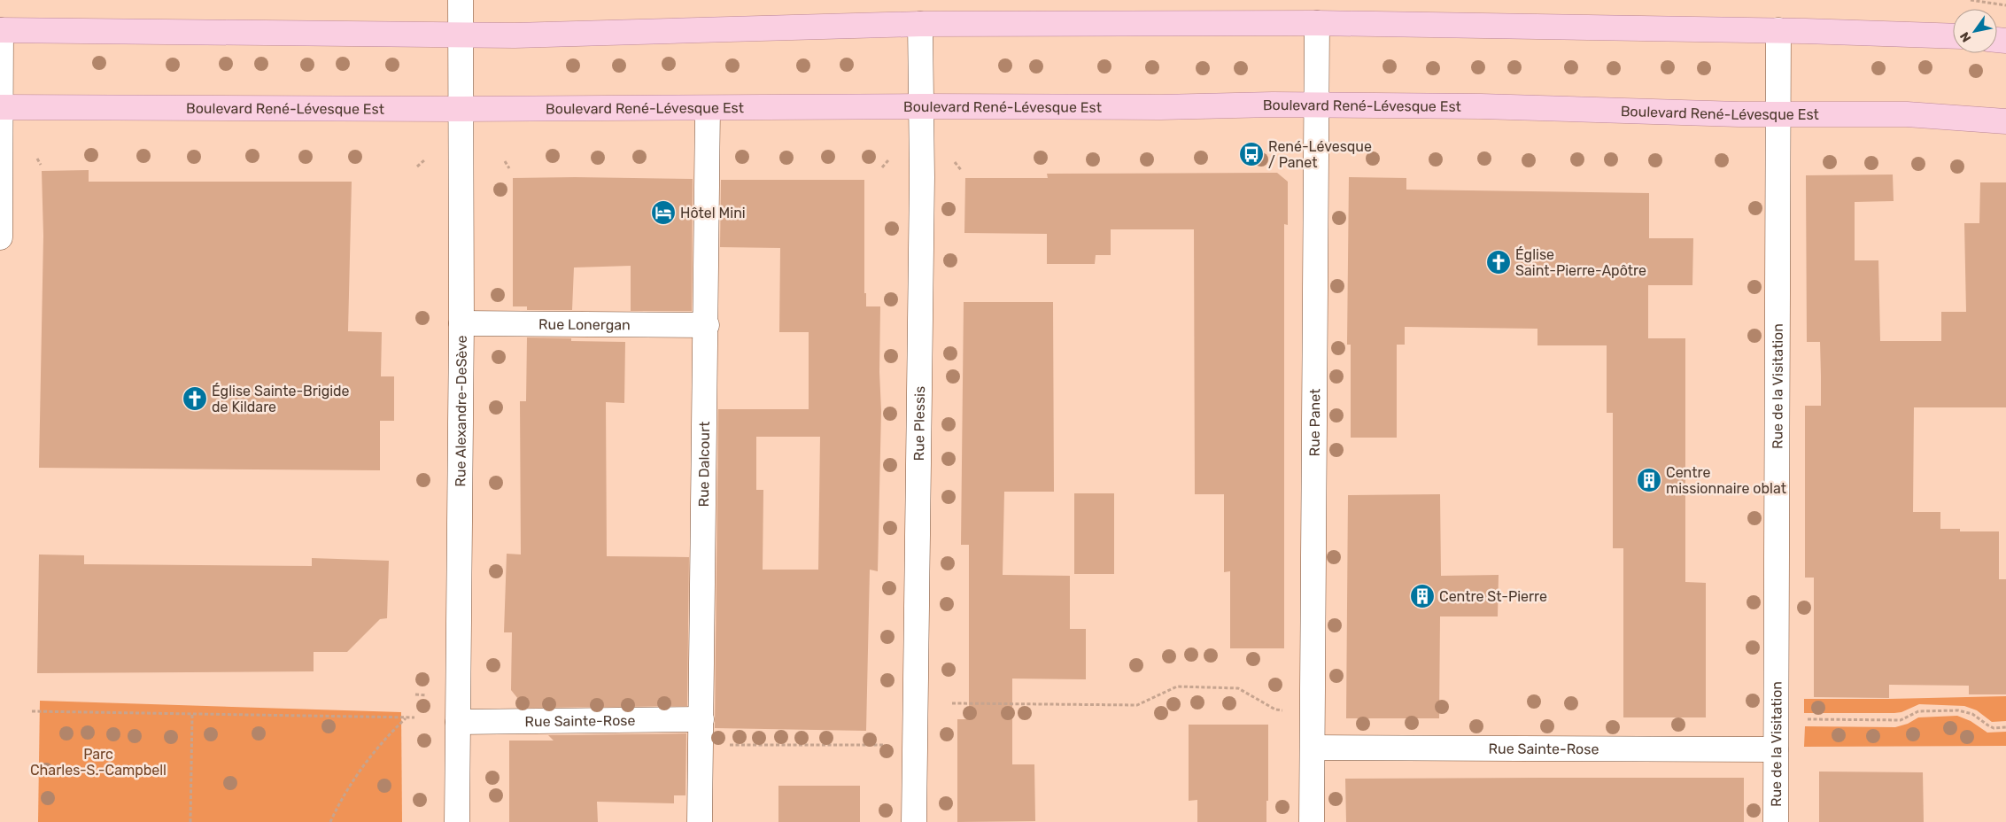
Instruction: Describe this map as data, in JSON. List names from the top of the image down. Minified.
{"streets":{"main road":["Boulevard René-Lévesque Est"],"street":["Rue Lonergan","Rue de la Visitation","Rue Alexandre-DeSève","Rue Panet","Rue Plessis","Rue Dalcourt","Rue Sainte-Rose"]},"crossings":[["Boulevard René-Lévesque Est","Rue de la Visitation"],["Boulevard René-Lévesque Est","Rue Alexandre-DeSève"],["Boulevard René-Lévesque Est","Rue Panet"],["Boulevard René-Lévesque Est","Rue Plessis"],["Boulevard René-Lévesque Est","Rue Dalcourt"],["Rue Lonergan","Rue Alexandre-DeSève"],["Rue Lonergan","Rue Dalcourt"],["Rue de la Visitation","Rue Sainte-Rose"],["Rue Alexandre-DeSève","Rue Sainte-Rose"],["Rue Panet","Rue Sainte-Rose"],["Rue Dalcourt","Rue Sainte-Rose"]],"parks":["Parc Charles-S.-Campbell"],"places":{"bus stop":["René-Lévesque / Panet"],"hotel":["Hôtel Mini"],"church":["Église Saint-Pierre-Apôtre","Église Sainte-Brigide de Kildare"],"building":["Centre missionnaire oblat","Centre St-Pierre"]},"north":"bottom left"}
